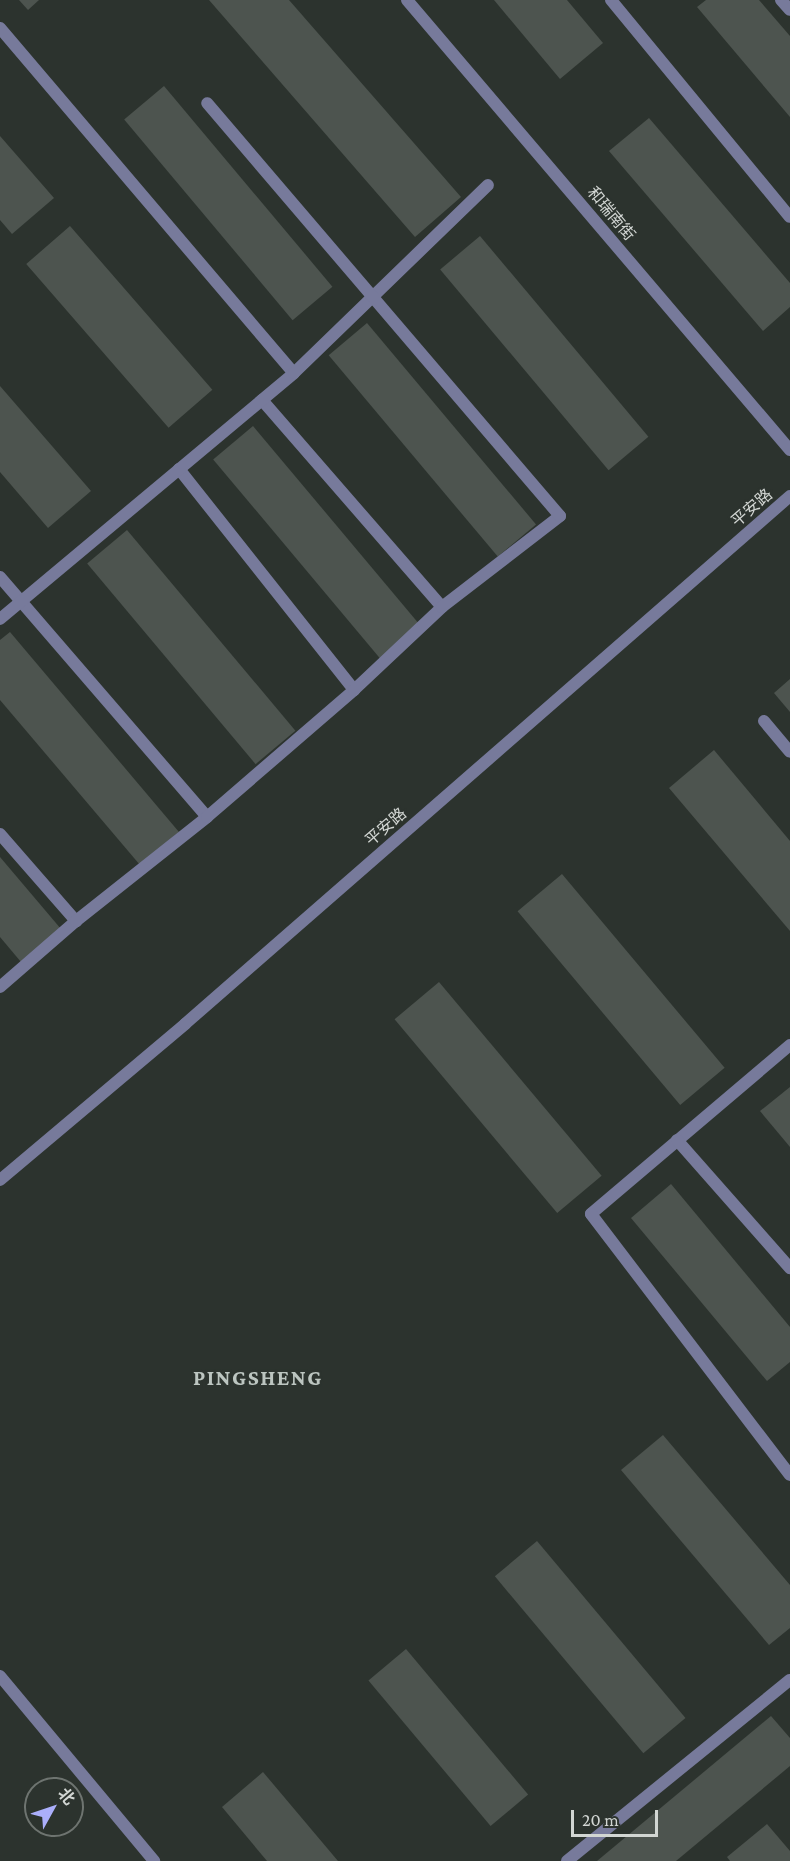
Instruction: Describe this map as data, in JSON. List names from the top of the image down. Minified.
{"streets":{"street":["和瑞南街","平安路"]},"districts":["PINGSHENG"],"scale_bar":"20 m","north":"top right"}
